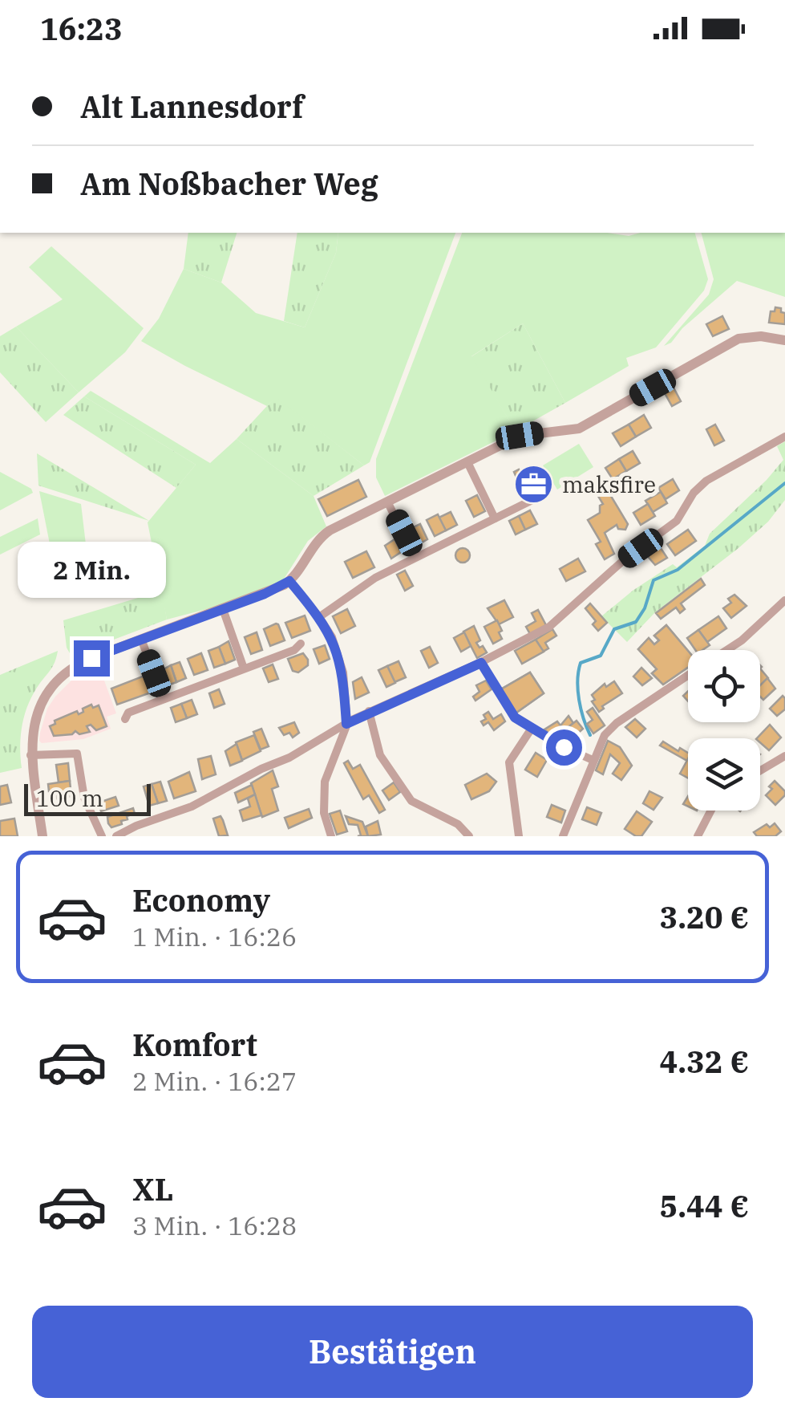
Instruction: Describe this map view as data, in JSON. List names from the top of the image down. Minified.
{"places":{"office":["maksfire"]},"scale_bar":"100 m","page":{"status":"16:23","banner":["Alt Lannesdorf","Am Noßbacher Weg"],"bubble":"2 Min.","scale":"100 m","list":[{"name":"Economy","note":"1 Min. · 16:26","value":"3.20 €"},{"name":"Komfort","note":"2 Min. · 16:27","value":"4.32 €"},{"name":"XL","note":"3 Min. · 16:28","value":"5.44 €"}],"buttons":"Bestätigen"}}
